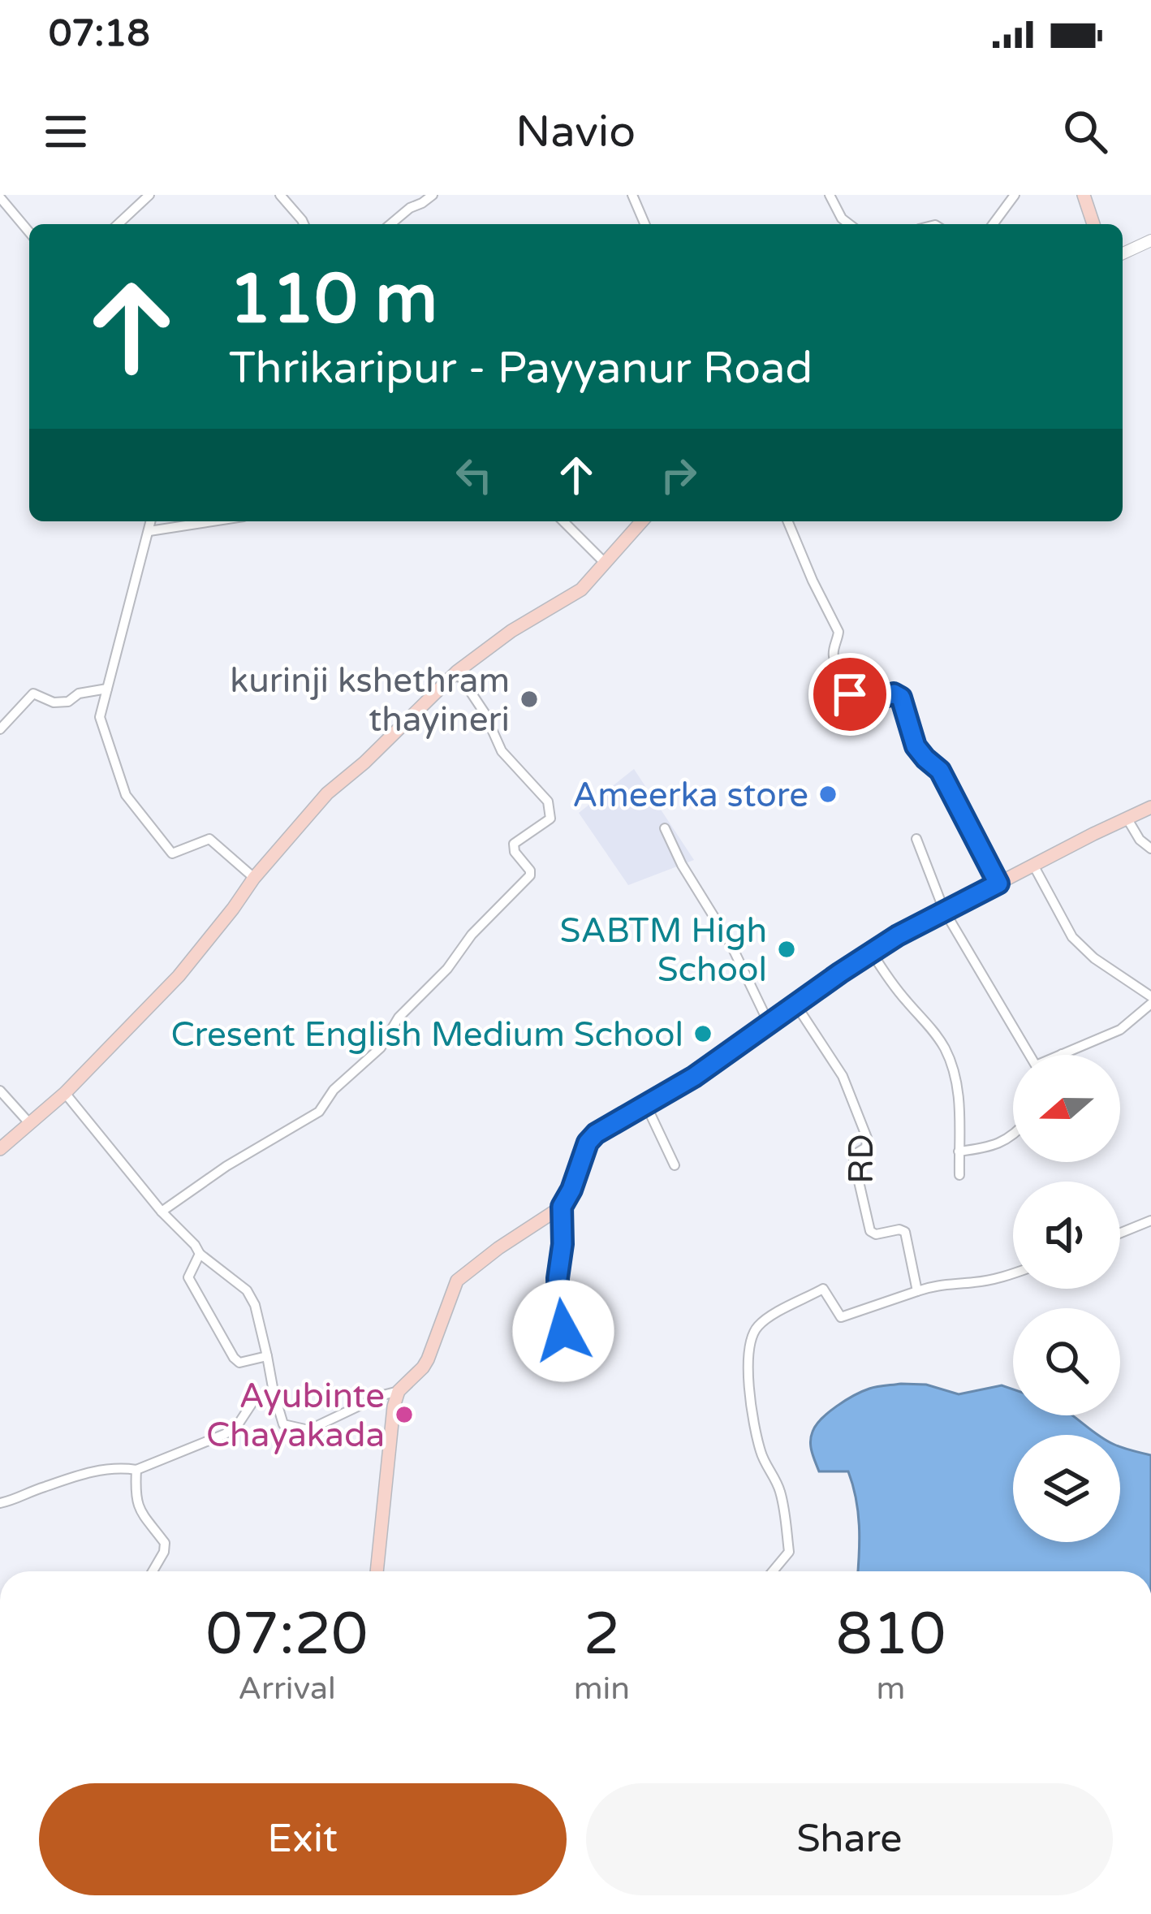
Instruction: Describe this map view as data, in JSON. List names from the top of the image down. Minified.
{"streets":{"street":["RD"]},"places":["kurinji kshethram thayineri","Ameerka store","SABTM High School","Cresent English Medium School","Ayubinte Chayakada"],"north":"left","page":{"status":"07:18","header":"Navio","turn":["110 m","Thrikaripur - Payyanur Road"],"eta":["07:20","Arrival","2","min","810","m"],"buttons":["Exit","Share"]}}
